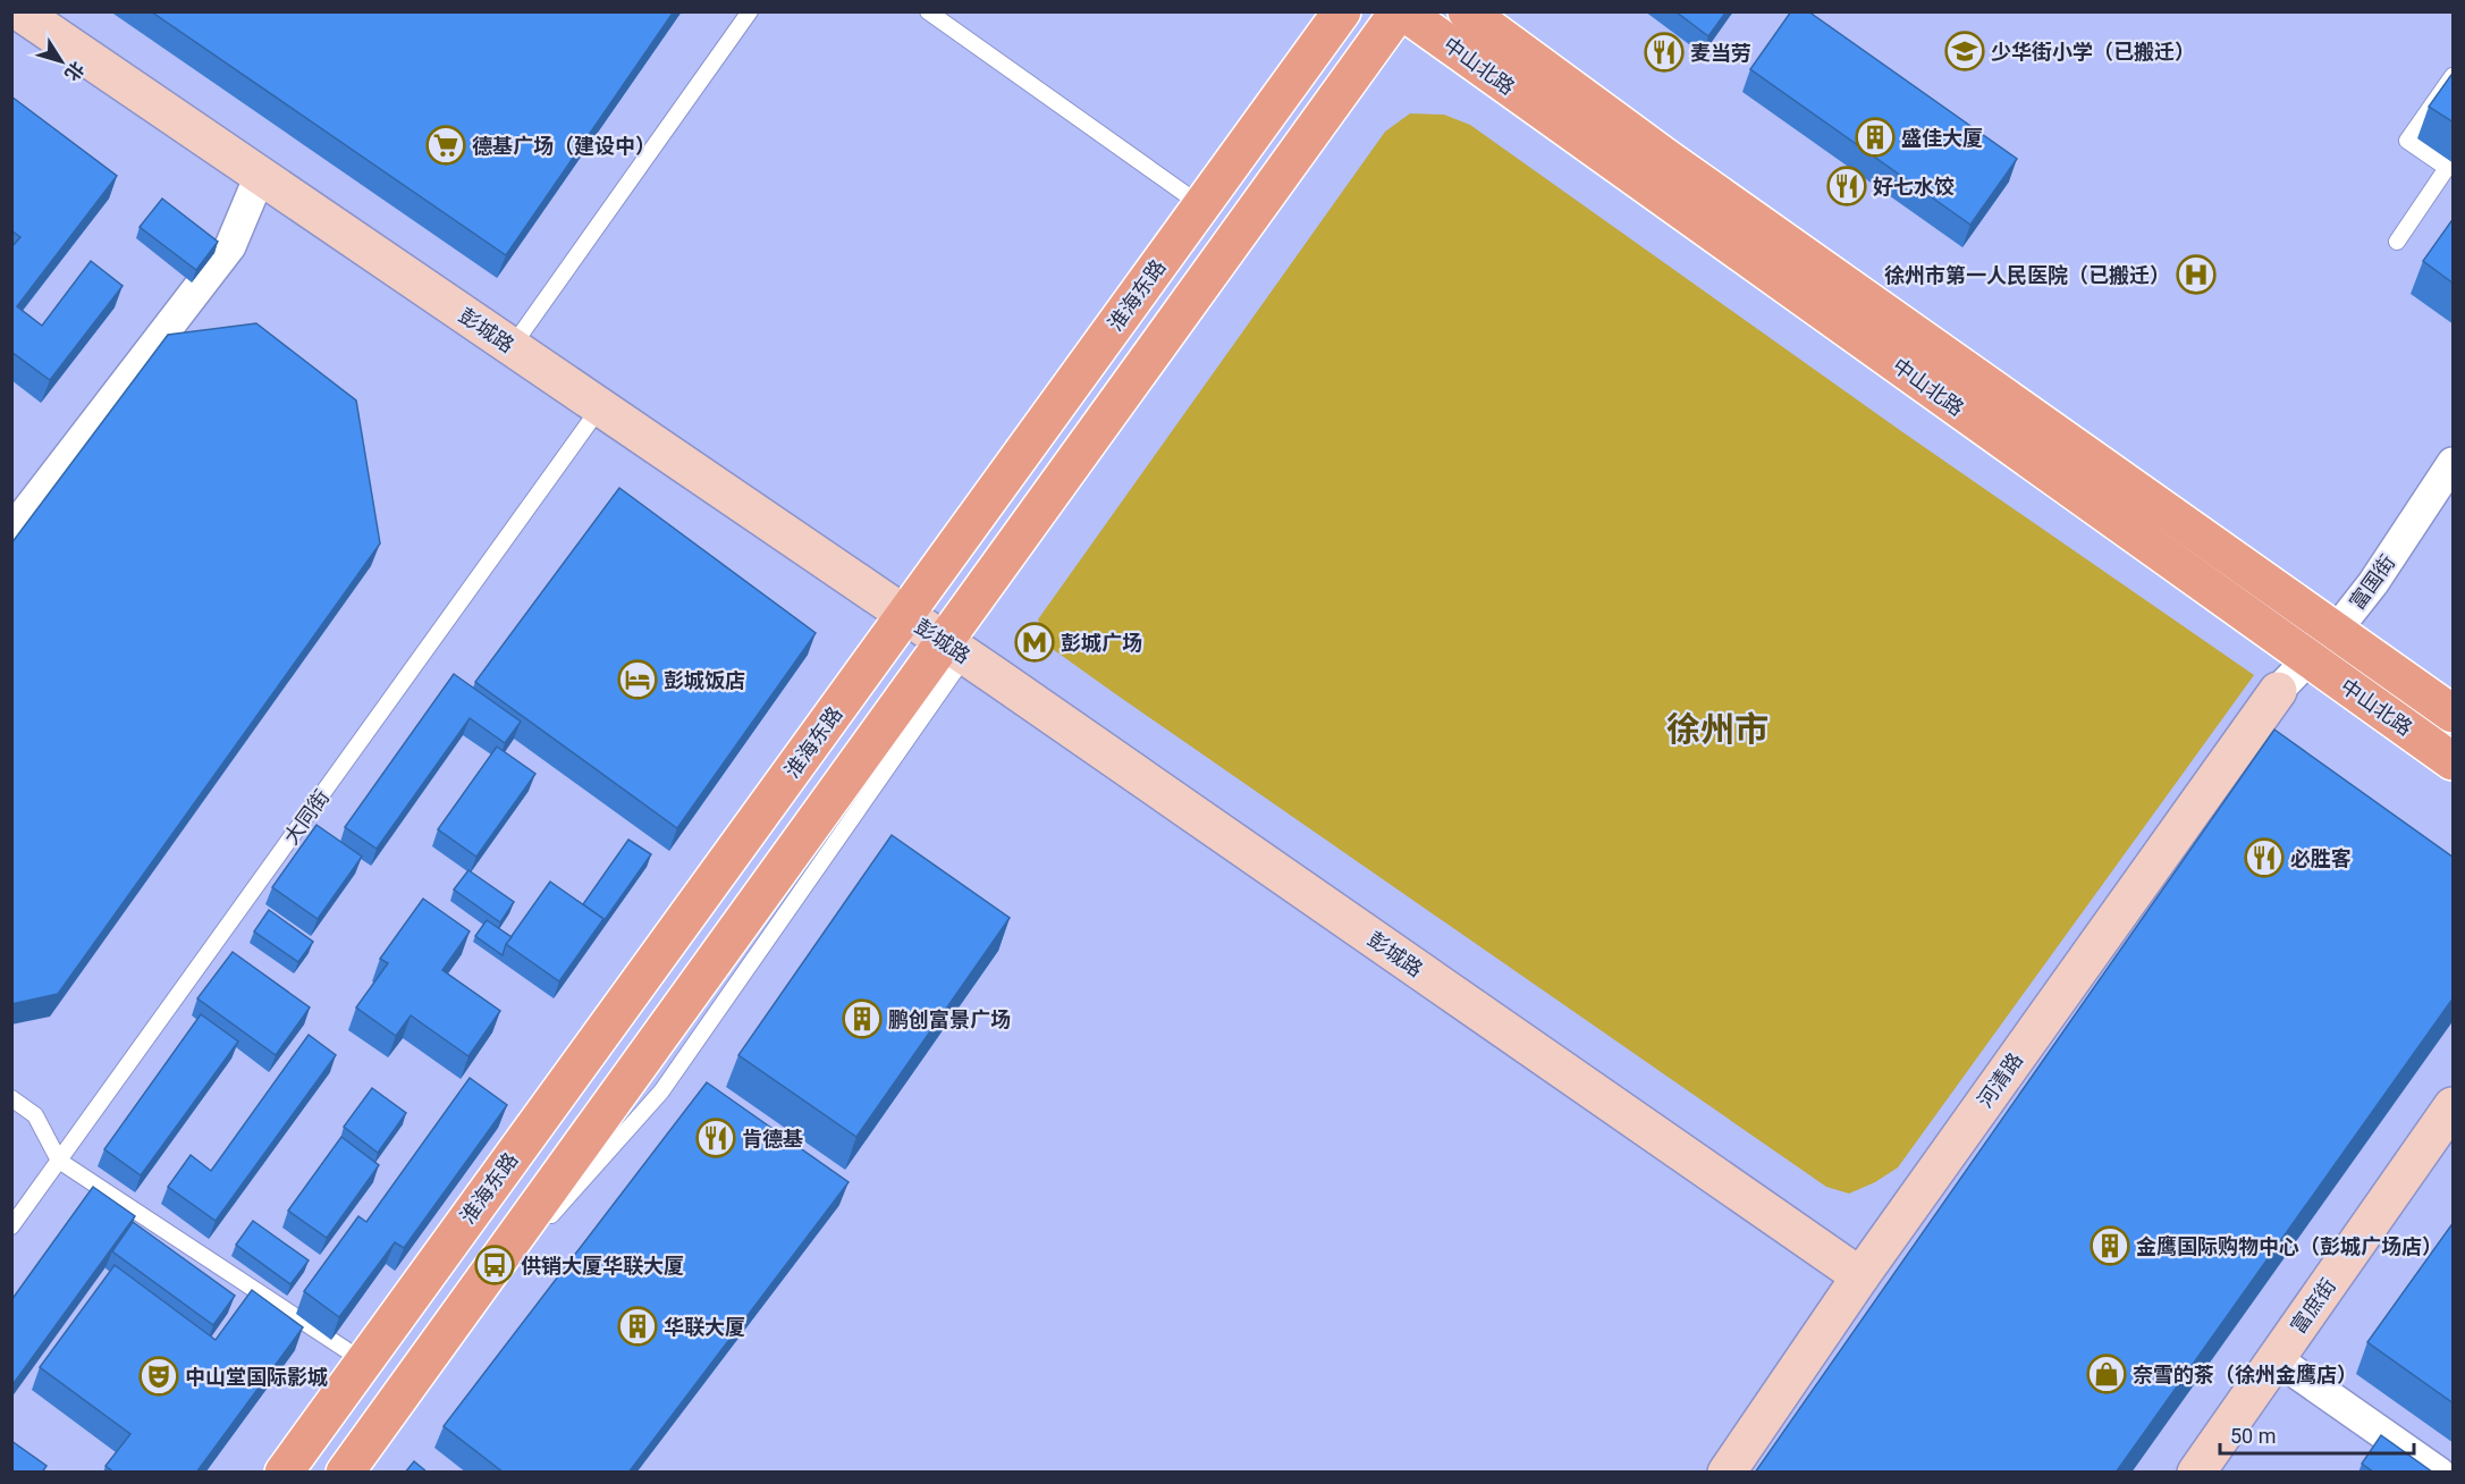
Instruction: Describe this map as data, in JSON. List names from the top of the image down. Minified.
{"streets":{"main road":["中山北路","淮海东路"],"street":["彭城路","富国街","河清路","富庶街"],"lane":["大同街"]},"crossings":[["中山北路","富国街"],["淮海东路","彭城路"],["彭城路","大同街"],["彭城路","河清路"],["富国街","河清路"]],"districts":["徐州市"],"places":{"school or university":["少华街小学（已搬迁）"],"restaurant":["麦当劳","好七水饺","必胜客","肯德基"],"building":["盛佳大厦","鹏创富景广场","金鹰国际购物中心（彭城广场店）","华联大厦"],"supermarket":["德基广场（建设中）"],"hospital":["徐州市第一人民医院（已搬迁）"],"metro station":["彭城广场"],"hotel":["彭城饭店"],"bus stop":["供销大厦华联大厦"],"shop":["奈雪的茶（徐州金鹰店）"],"theatre":["中山堂国际影城"]},"scale_bar":"50 m","north":"bottom right"}
